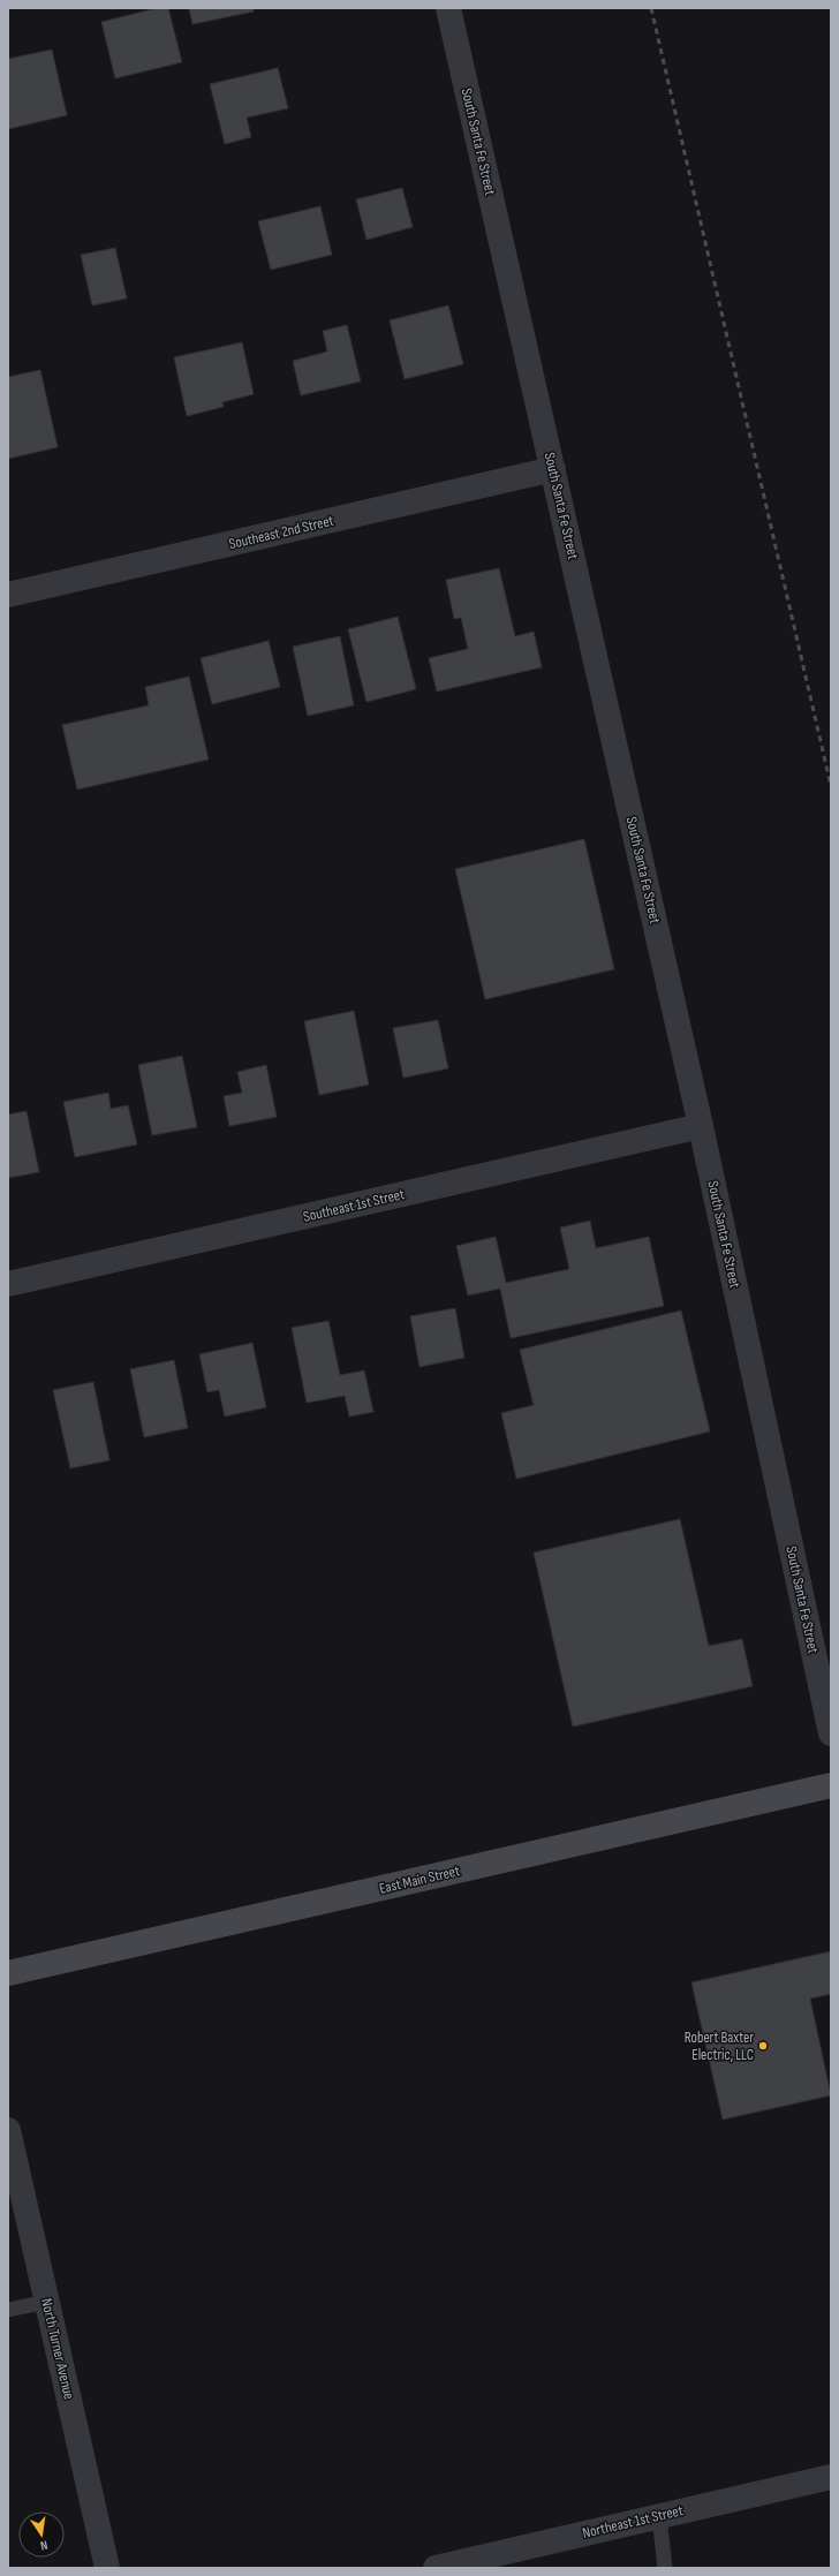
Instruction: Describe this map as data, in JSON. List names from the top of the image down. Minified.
{"streets":{"main road":["East Main Street"],"street":["South Santa Fe Street","Southeast 2nd Street","Southeast 1st Street","North Turner Avenue","Northeast 1st Street"]},"crossings":[["South Santa Fe Street","Southeast 2nd Street"],["South Santa Fe Street","Southeast 1st Street"]],"places":["Robert Baxter Electric, LLC"],"north":"bottom"}
